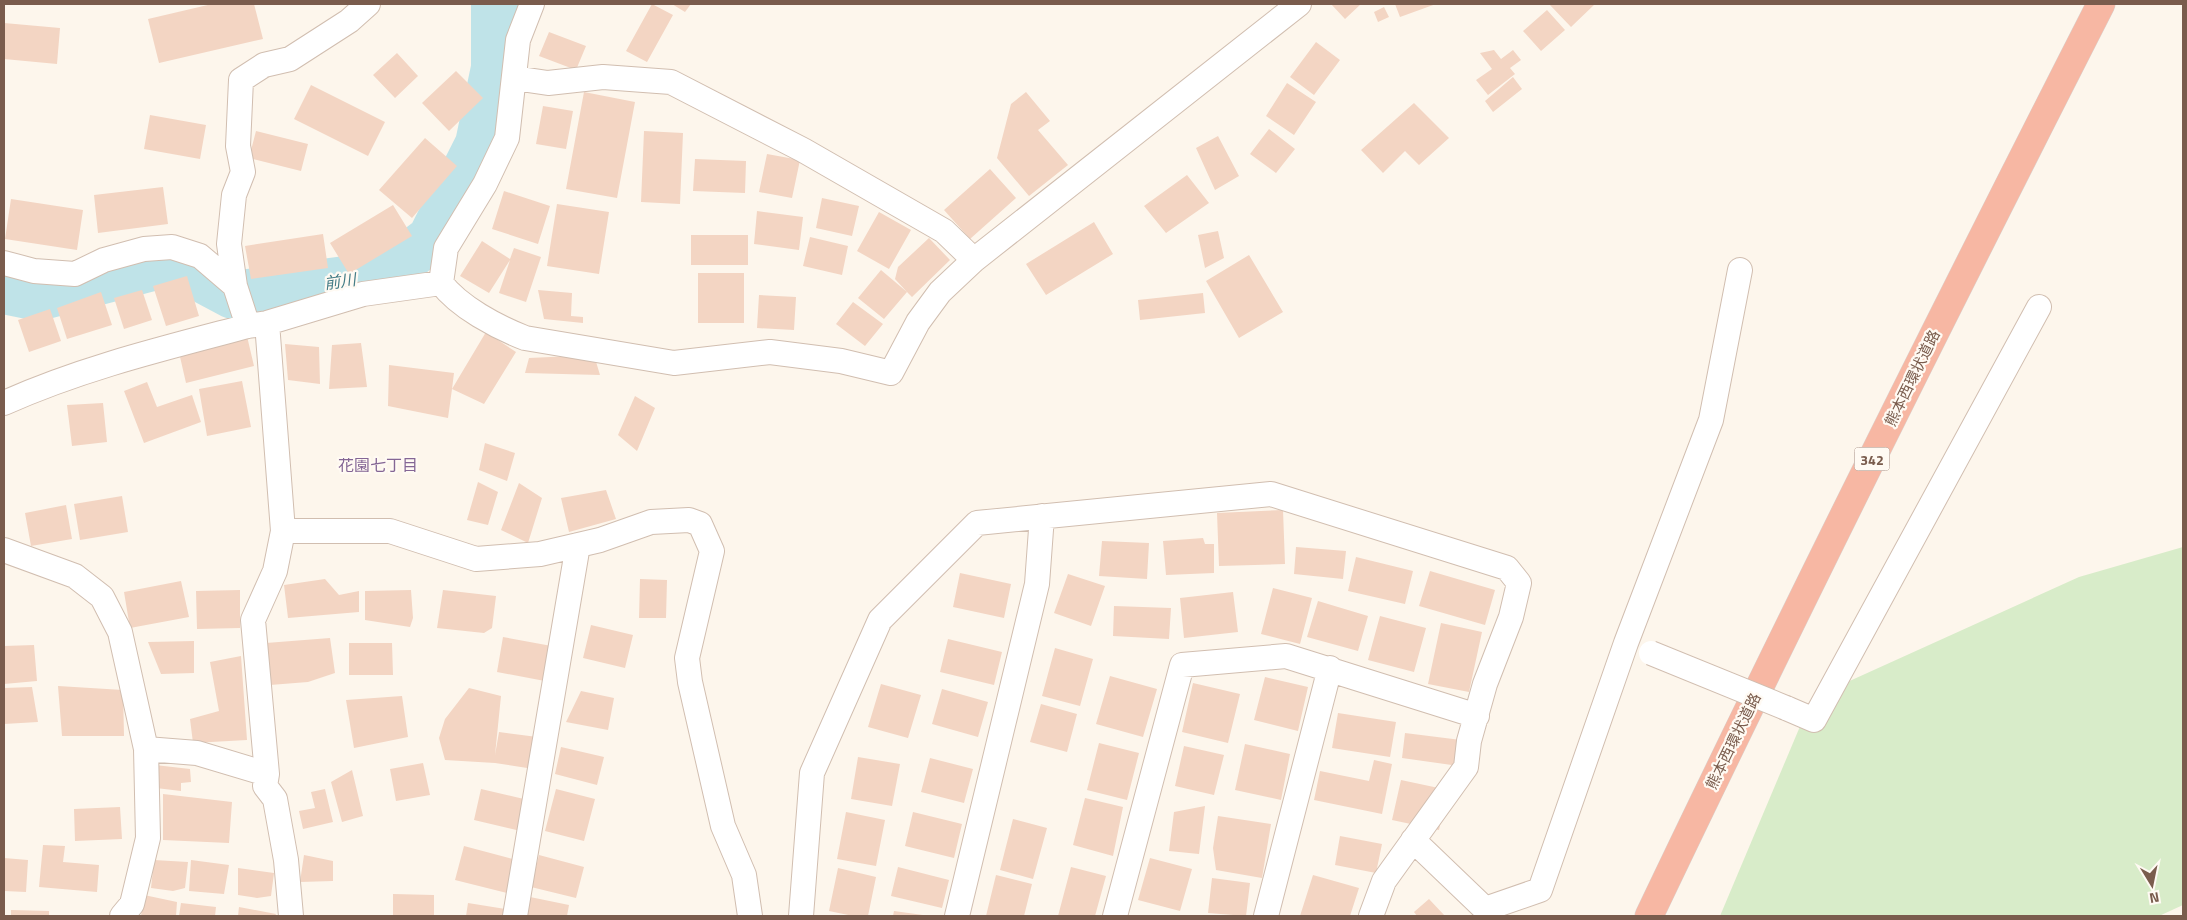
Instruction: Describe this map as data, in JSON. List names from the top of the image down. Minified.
{"streets":{"highway":["熊本西環状道路","342"]},"districts":["花園七丁目"],"water":["前川"],"north":"bottom"}
